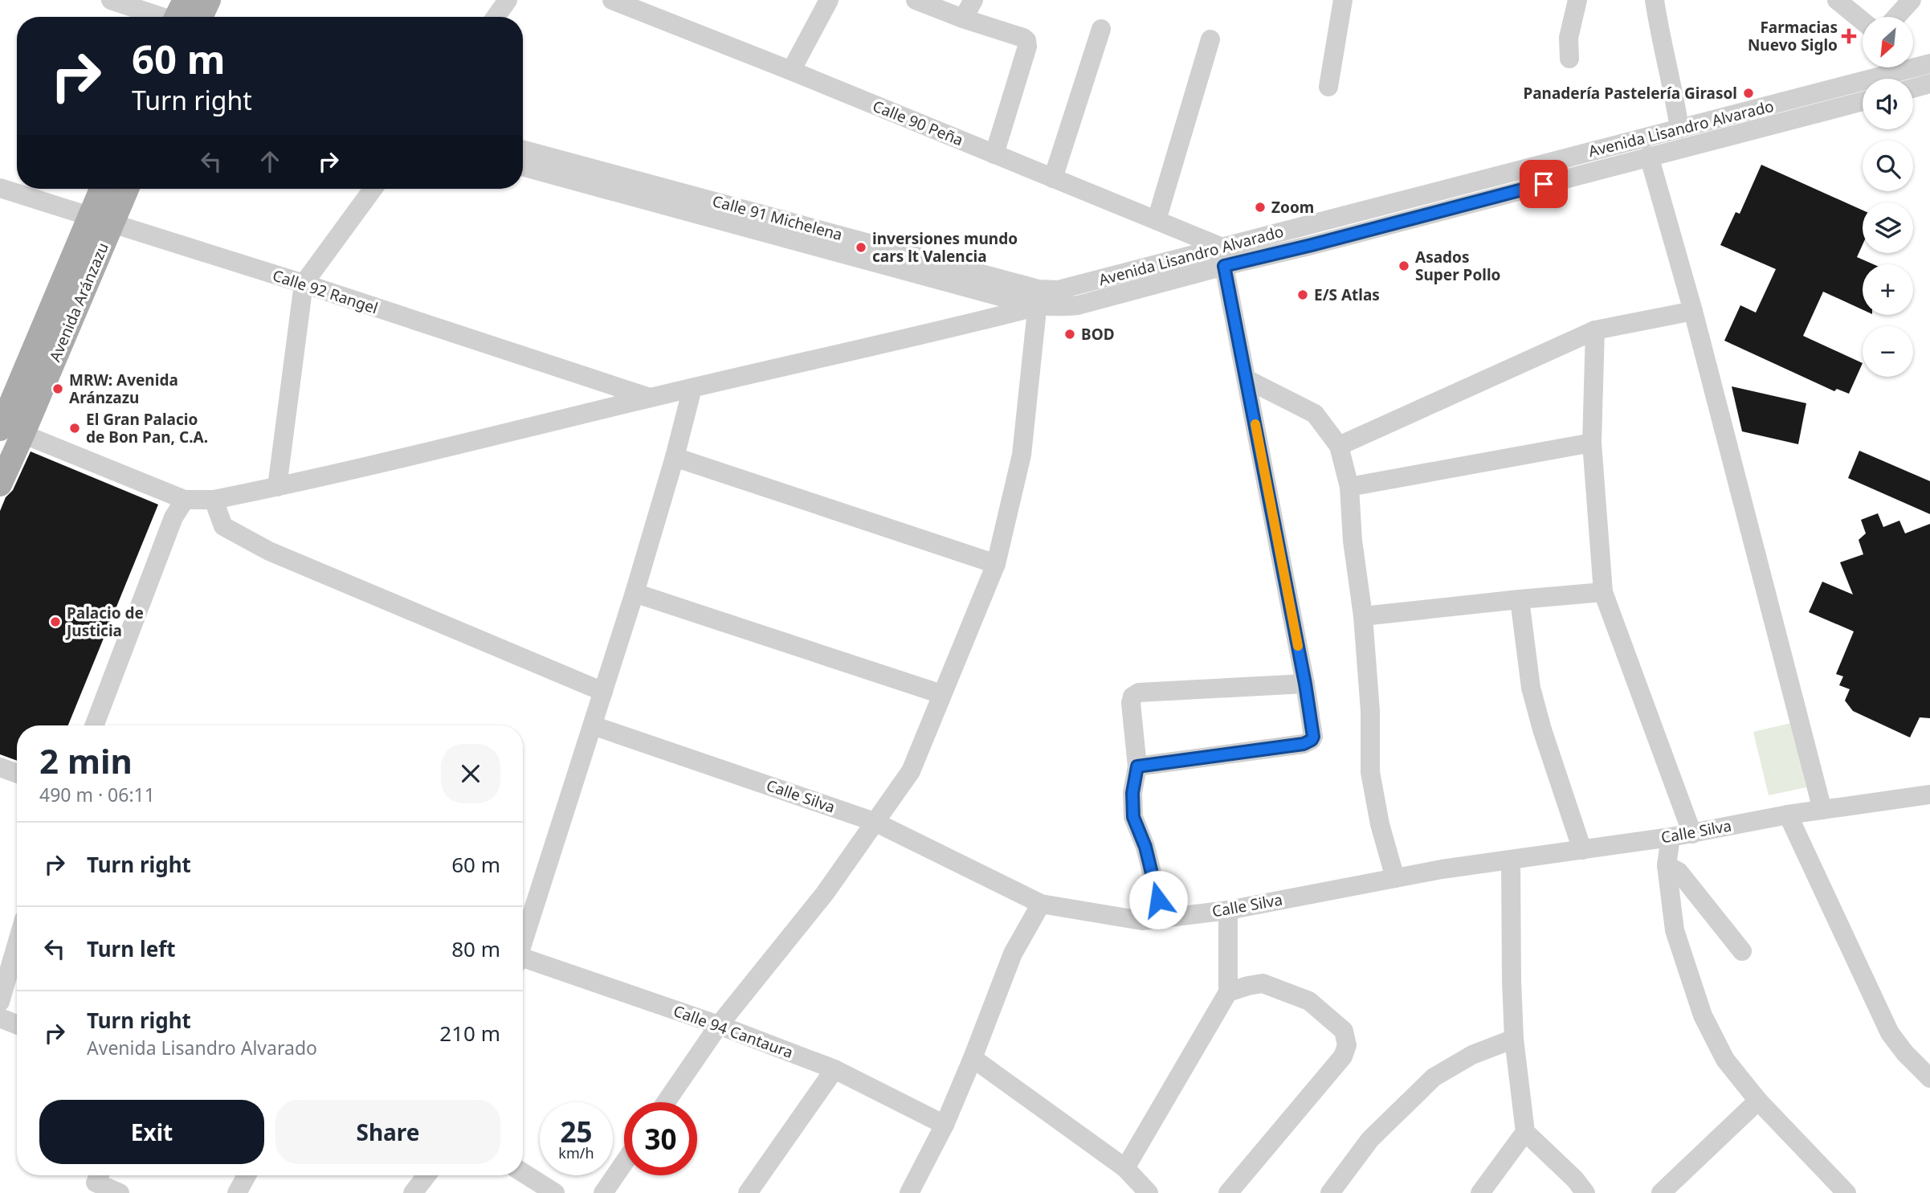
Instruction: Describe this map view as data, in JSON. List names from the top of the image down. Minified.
{"streets":{"main road":["Avenida Aránzazu"],"street":["Calle 90 Peña","Avenida Lisandro Alvarado","Calle 91 Michelena","Calle 92 Rangel","Calle Silva","Calle 94 Cantaura"]},"crossings":[["Calle 90 Peña","Avenida Lisandro Alvarado"],["Avenida Lisandro Alvarado","Calle 91 Michelena"],["Calle 92 Rangel","Avenida Aránzazu"]],"places":{"health":["Farmacias Nuevo Siglo"],"other":["Panadería Pastelería Girasol","Zoom","inversiones mundo cars lt Valencia","Asados Super Pollo","E/S Atlas","BOD","MRW: Avenida Aránzazu","El Gran Palacio de Bon Pan, C.A.","Palacio de Justicia"]},"north":"bottom left","page":{"map_buttons":["+","−"],"turn":["60 m","Turn right"],"heading":["2 min","490 m · 06:11"],"list":[{"name":"Turn right","value":"60 m"},{"name":"Turn left","value":"80 m"},{"name":"Turn right","note":"Avenida Lisandro Alvarado","value":"210 m"}],"buttons":["Exit","Share"],"speed":"25 km/h","limit":"30"}}
